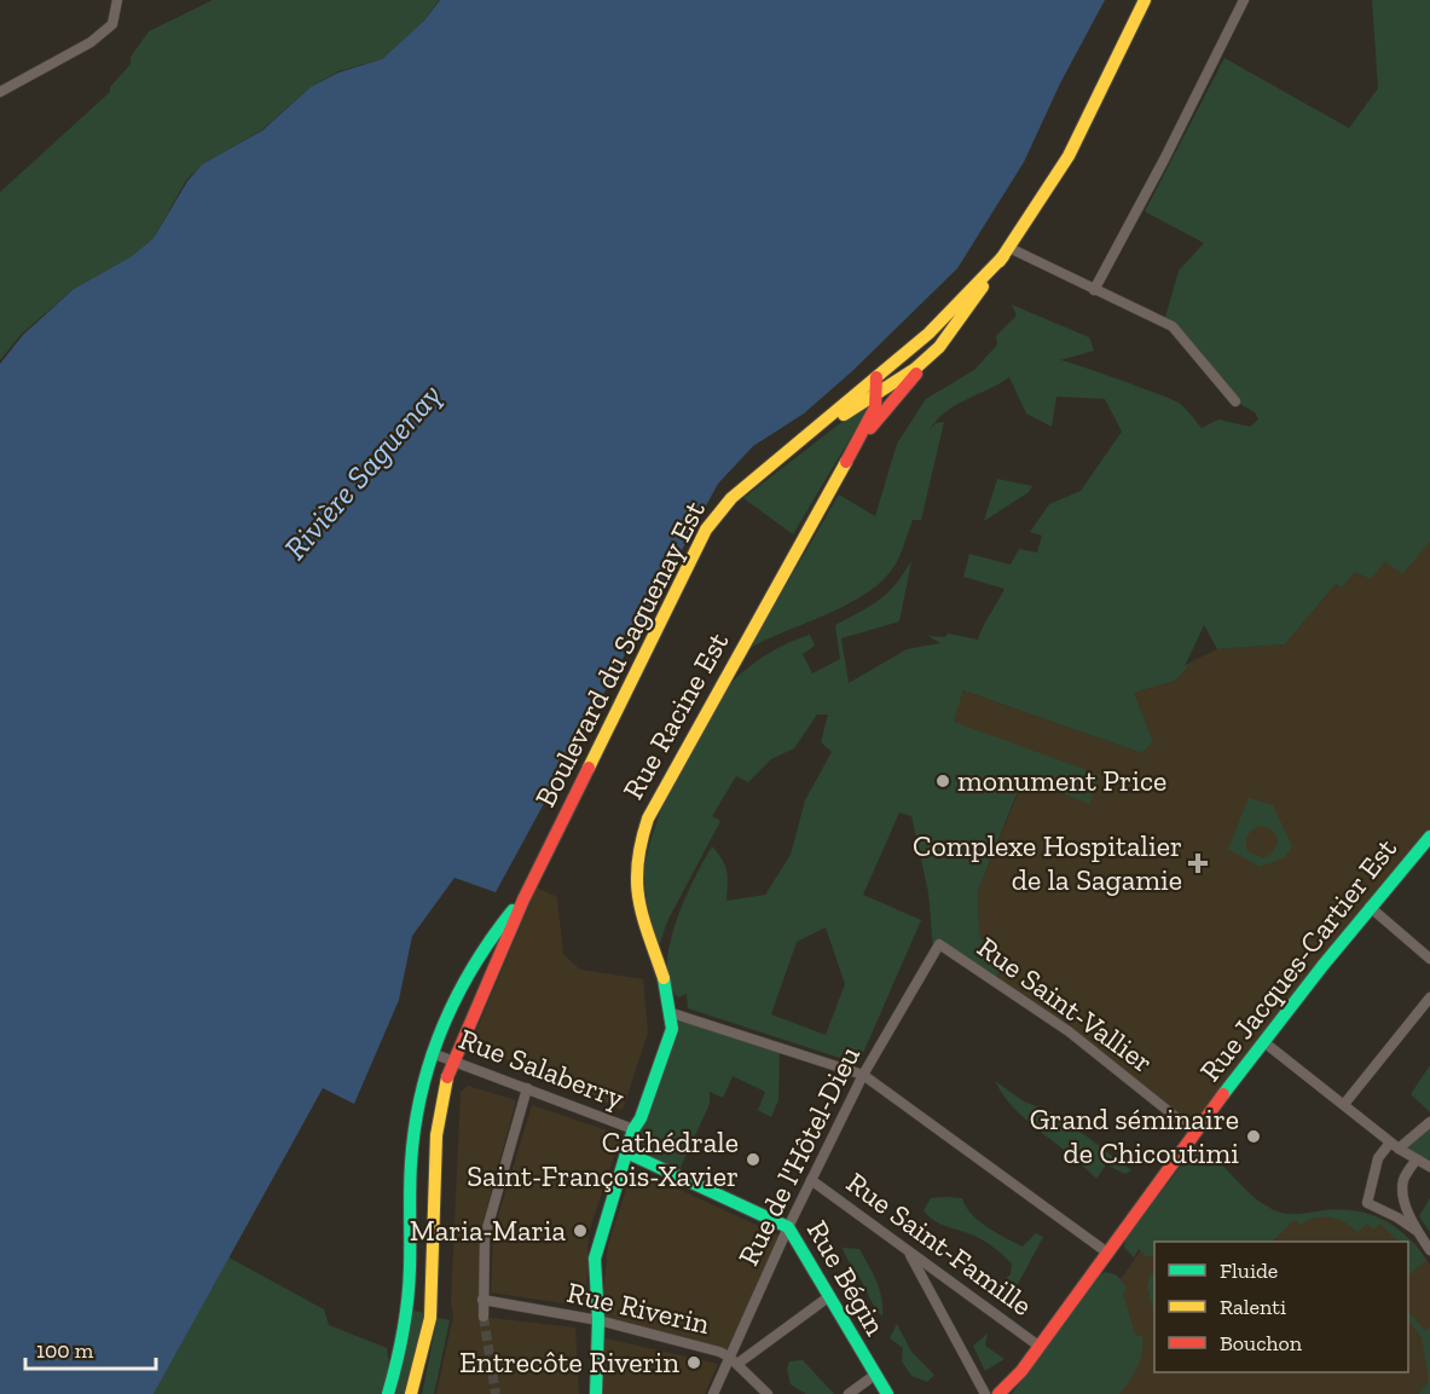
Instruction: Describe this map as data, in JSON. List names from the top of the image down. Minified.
{"streets":{"main road":["Boulevard du Saguenay Est","Rue Racine Est","Rue Jacques-Cartier Est","Rue Bégin"],"street":["Rue Saint-Vallier","Rue Salaberry","Rue de l'Hôtel-Dieu","Rue Saint-Famille","Rue Riverin"]},"crossings":[["Boulevard du Saguenay Est","Rue Racine Est"],["Boulevard du Saguenay Est","Rue Salaberry"],["Rue Racine Est","Rue Salaberry"],["Rue Racine Est","Rue Bégin"],["Rue Racine Est","Rue Riverin"],["Rue Jacques-Cartier Est","Rue Saint-Vallier"],["Rue Jacques-Cartier Est","Rue Saint-Famille"],["Rue Saint-Vallier","Rue de l'Hôtel-Dieu"],["Rue de l'Hôtel-Dieu","Rue Saint-Famille"],["Rue de l'Hôtel-Dieu","Rue Bégin"],["Rue de l'Hôtel-Dieu","Rue Riverin"]],"water":["Rivière Saguenay"],"places":{"other":["monument Price","Grand séminaire de Chicoutimi","Cathédrale Saint-François-Xavier","Maria-Maria","Entrecôte Riverin"],"health":["Complexe Hospitalier de la Sagamie"]},"legend":["Fluide","Ralenti","Bouchon"],"scale_bar":"100 m"}
